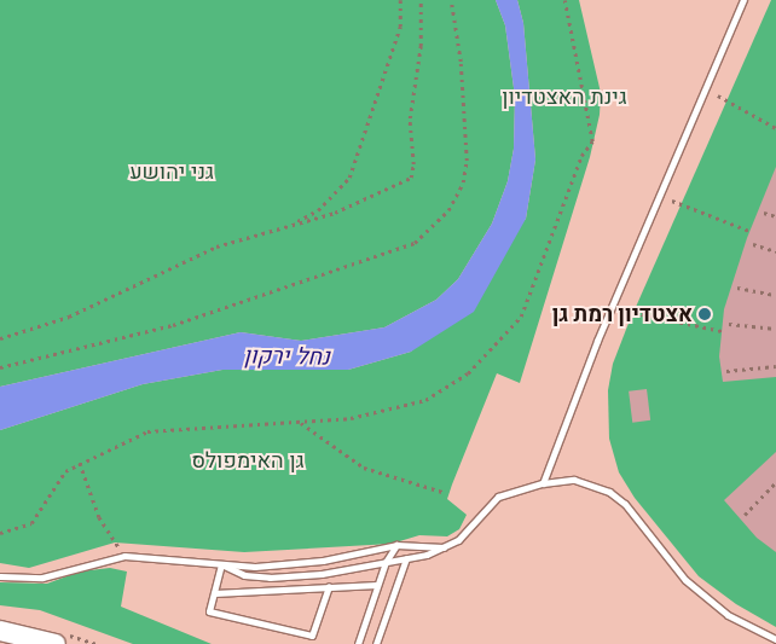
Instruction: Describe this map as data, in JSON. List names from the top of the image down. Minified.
{"water":["נחל ירקון"],"parks":["גינת האצטדיון","גני יהושע","גן האימפולס"],"places":["אצטדיון רמת גן"]}
